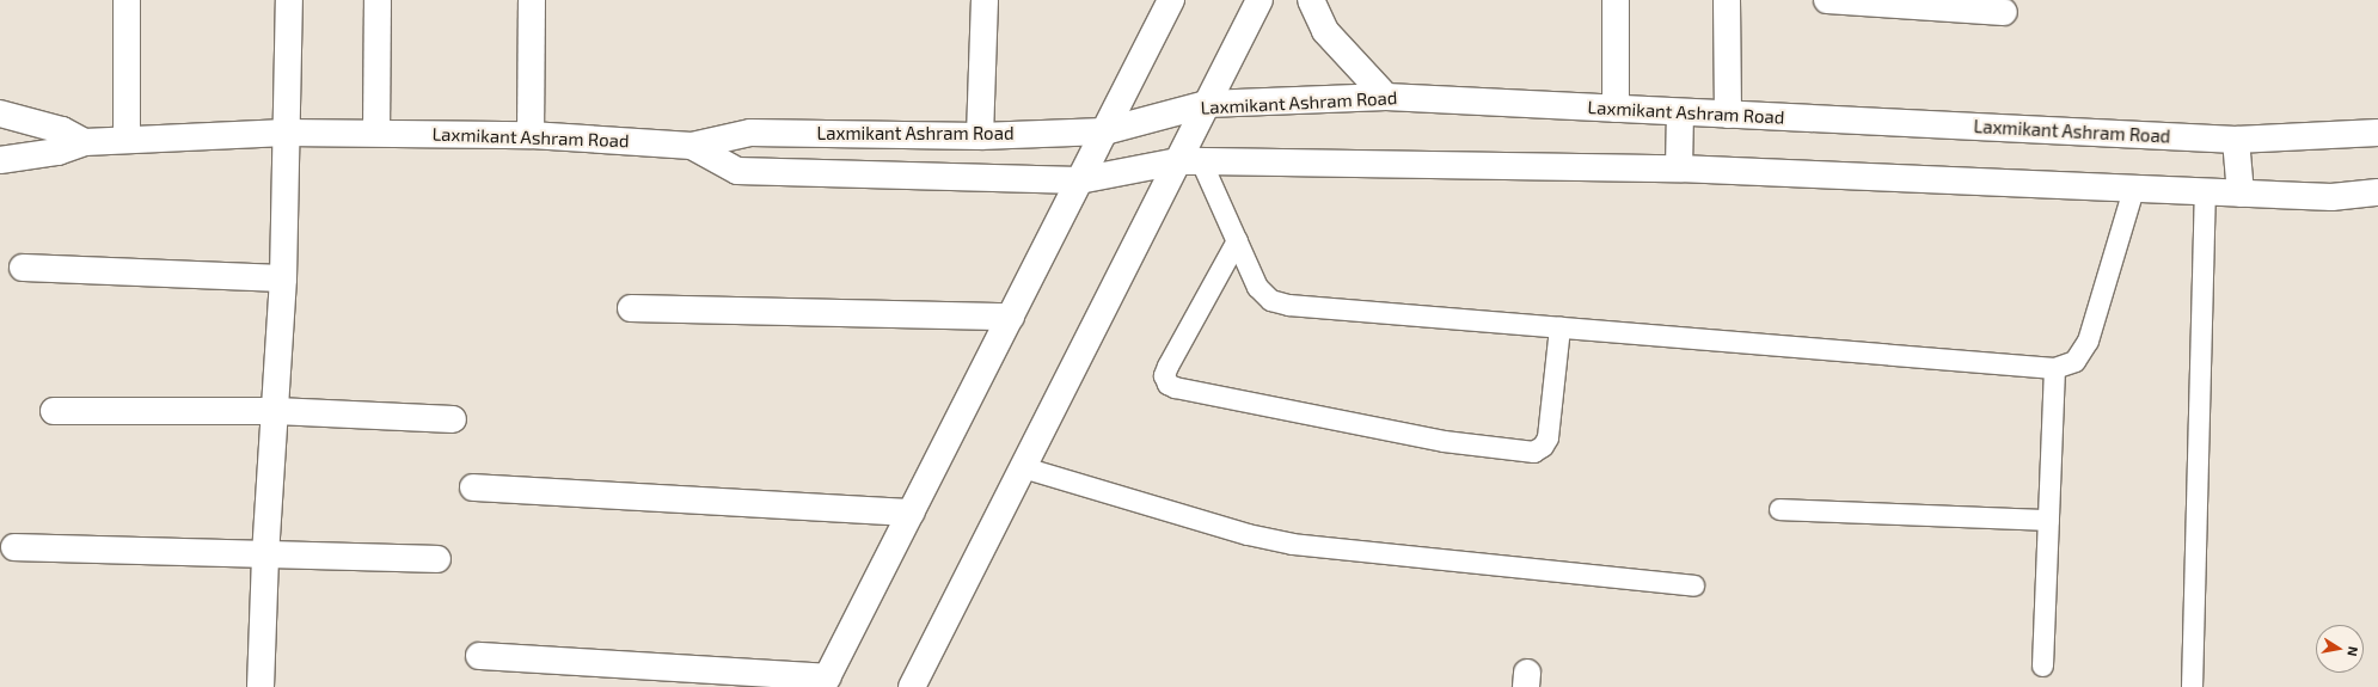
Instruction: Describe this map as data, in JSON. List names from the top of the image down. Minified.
{"streets":{"street":["Laxmikant Ashram Road"]},"north":"right"}
